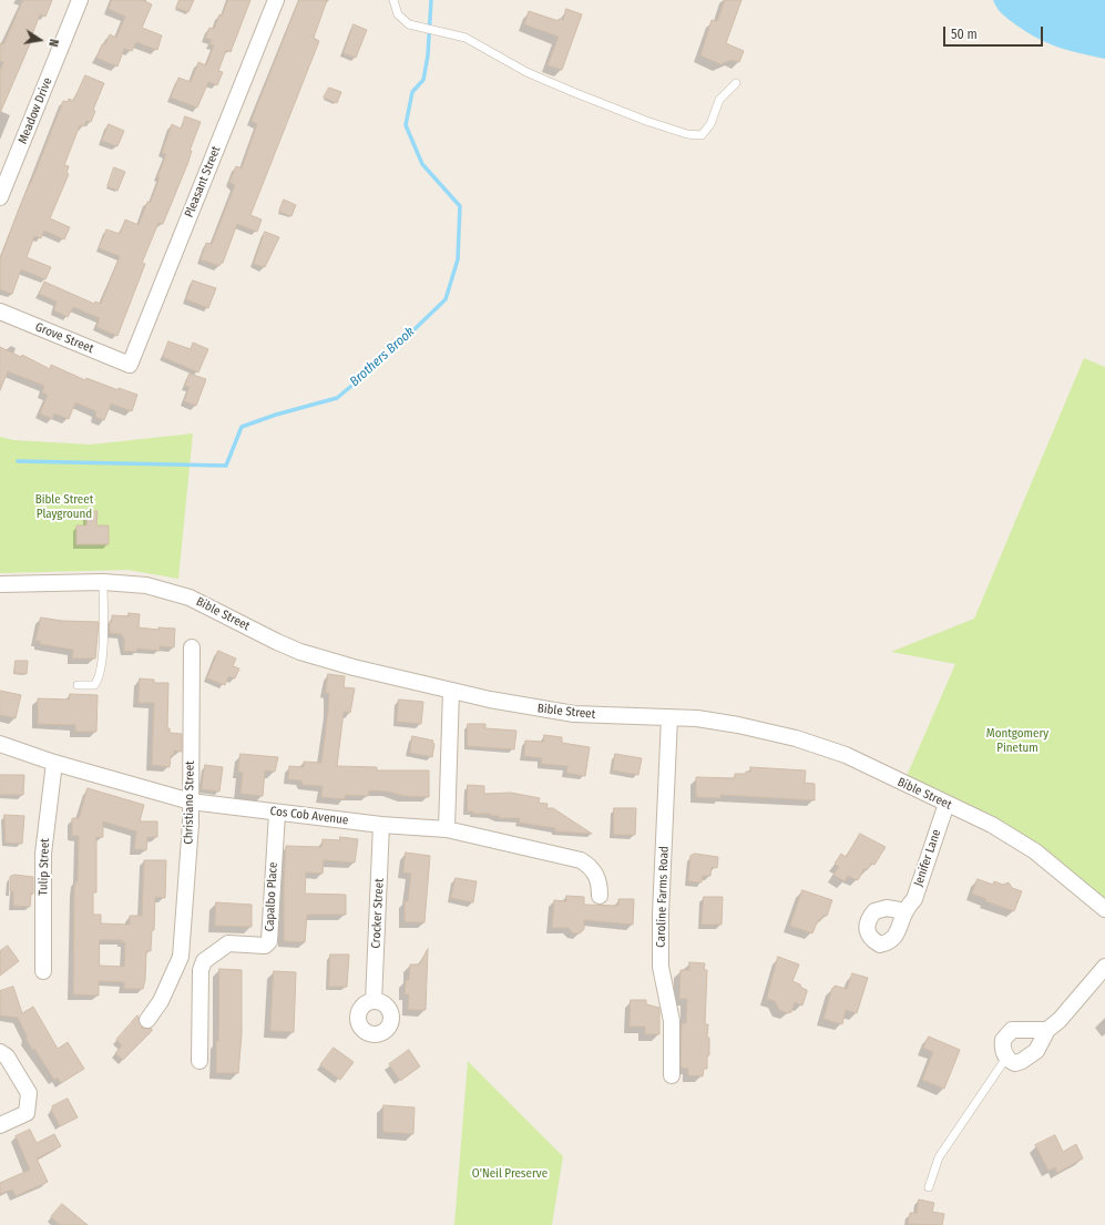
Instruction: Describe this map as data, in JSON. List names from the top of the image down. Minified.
{"streets":{"street":["Meadow Drive","Pleasant Street","Grove Street","Bible Street","Christiano Street","Cos Cob Avenue","Jenifer Lane","Tulip Street","Capalbo Place","Caroline Farms Road","Crocker Street"]},"crossings":[["Pleasant Street","Grove Street"],["Bible Street","Jenifer Lane"],["Bible Street","Caroline Farms Road"],["Christiano Street","Cos Cob Avenue"],["Cos Cob Avenue","Tulip Street"],["Cos Cob Avenue","Capalbo Place"],["Cos Cob Avenue","Crocker Street"]],"water":["Brothers Brook"],"parks":["Bible Street Playground","Montgomery Pinetum","O'Neil Preserve"],"scale_bar":"50 m","north":"right"}
